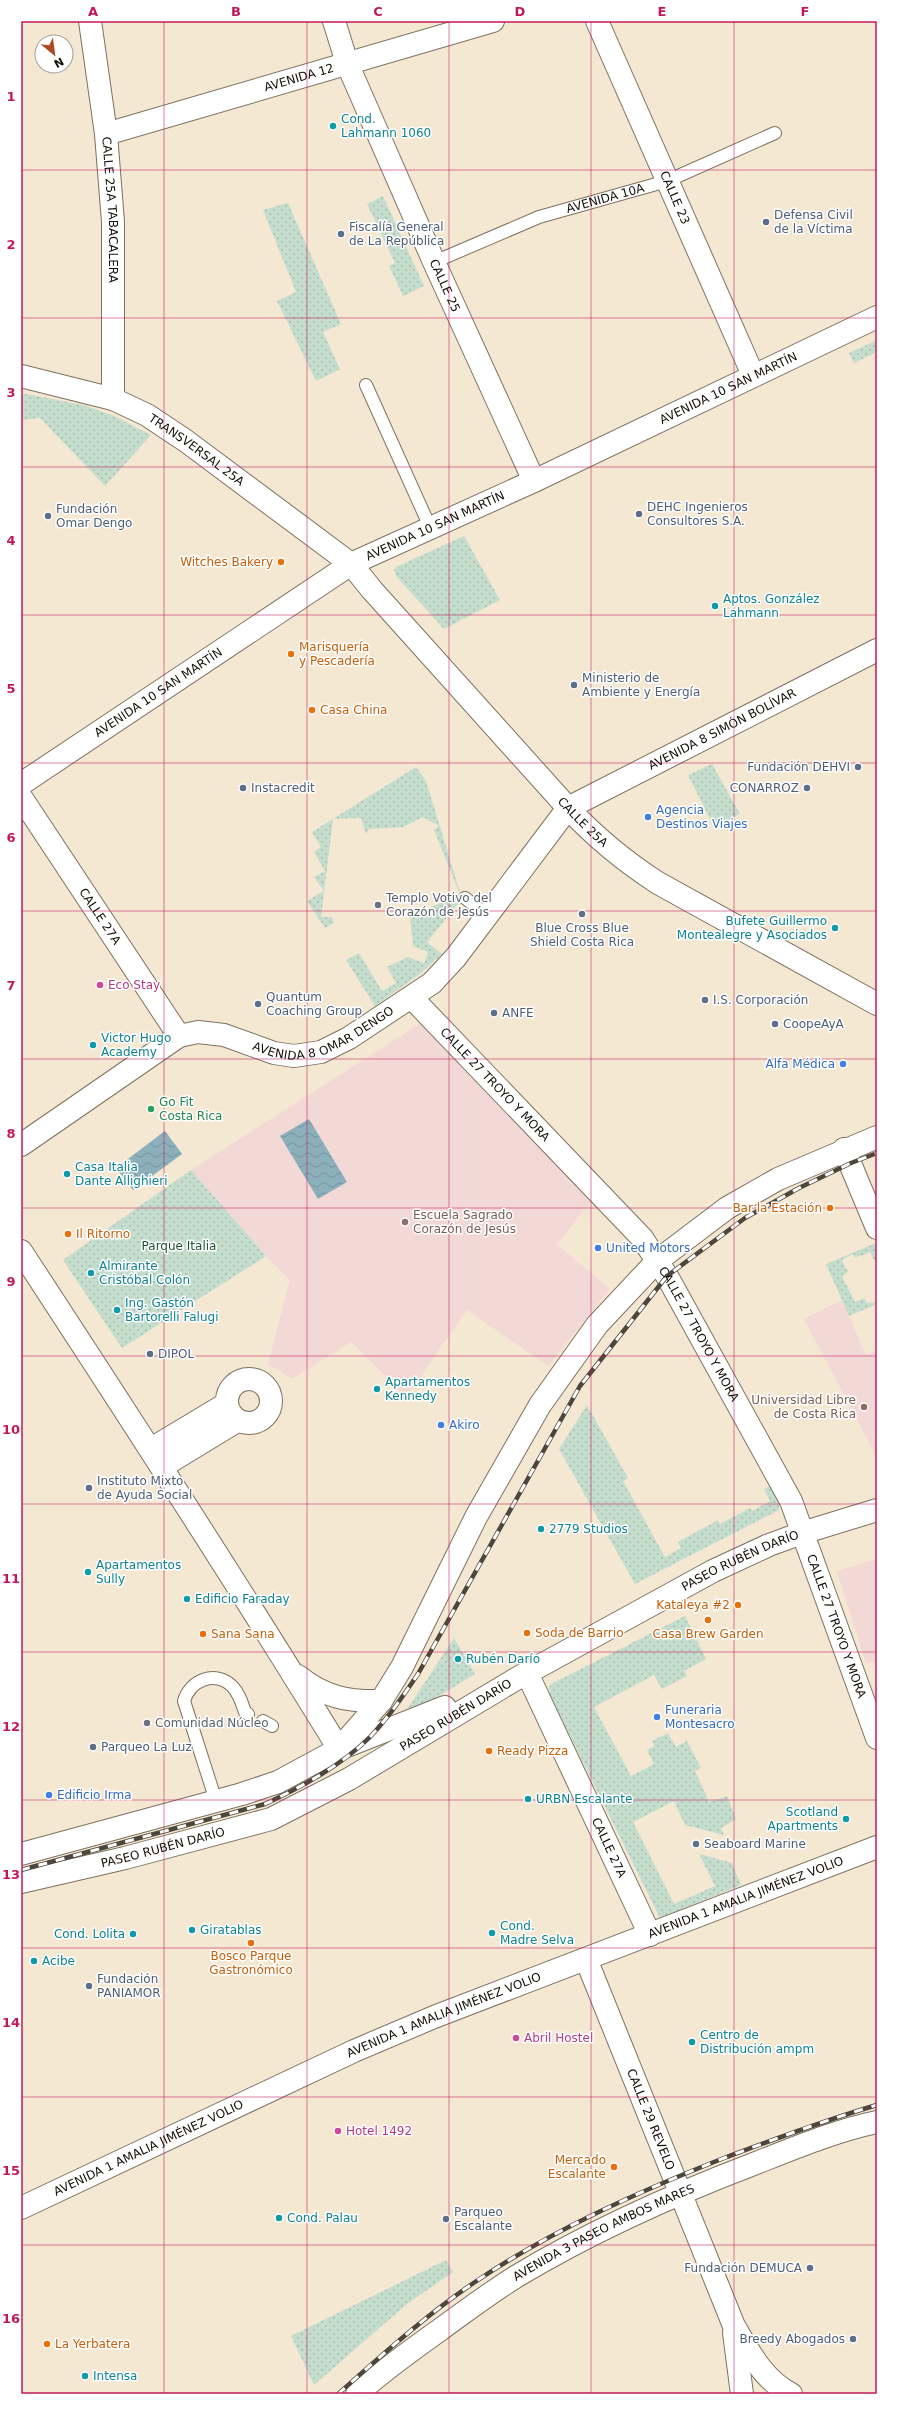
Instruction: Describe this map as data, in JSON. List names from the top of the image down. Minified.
{"streets":{"main road":["AVENIDA 12","CALLE 23","CALLE 25A TABACALERA","CALLE 25","AVENIDA 10 SAN MARTÍN","TRANSVERSAL 25A","AVENIDA 8 SIMÓN BOLÍVAR","CALLE 25A","CALLE 27A","AVENIDA 8 OMAR DENGO","CALLE 27 TROYO Y MORA","PASEO RUBÉN DARÍO","AVENIDA 1 AMALIA JIMÉNEZ VOLIO","CALLE 29 REVELO","AVENIDA 3 PASEO AMBOS MARES"],"lane":["AVENIDA 10A"]},"crossings":[["AVENIDA 12","CALLE 25A TABACALERA"],["AVENIDA 12","CALLE 25"],["AVENIDA 10A","CALLE 23"],["AVENIDA 10A","CALLE 25"],["CALLE 23","AVENIDA 10 SAN MARTÍN"],["CALLE 25A TABACALERA","TRANSVERSAL 25A"],["CALLE 25","AVENIDA 10 SAN MARTÍN"],["AVENIDA 10 SAN MARTÍN","TRANSVERSAL 25A"],["AVENIDA 10 SAN MARTÍN","CALLE 25A"],["TRANSVERSAL 25A","CALLE 25A"],["AVENIDA 8 SIMÓN BOLÍVAR","CALLE 25A"],["AVENIDA 8 SIMÓN BOLÍVAR","AVENIDA 8 OMAR DENGO"],["CALLE 25A","AVENIDA 8 OMAR DENGO"],["CALLE 27A","AVENIDA 8 OMAR DENGO"],["CALLE 27A","PASEO RUBÉN DARÍO"],["CALLE 27A","AVENIDA 1 AMALIA JIMÉNEZ VOLIO"],["AVENIDA 8 OMAR DENGO","CALLE 27 TROYO Y MORA"],["CALLE 27 TROYO Y MORA","PASEO RUBÉN DARÍO"],["AVENIDA 1 AMALIA JIMÉNEZ VOLIO","CALLE 29 REVELO"],["CALLE 29 REVELO","AVENIDA 3 PASEO AMBOS MARES"]],"parks":["Parque Italia"],"places":["Cond. Lahmann 1060","Defensa Civil de la Víctima","Fiscalía General de La República","DEHC Ingenieros Consultores S.A.","Fundación Omar Dengo","Witches Bakery","Aptos. González Lahmann","Marisquería y Pescadería","Ministerio de Ambiente y Energía","Casa China","Fundación DEHVI","Instacredit","CONARROZ","Agencia Destinos Viajes","Templo Votivo del Corazón de Jesús","Blue Cross Blue Shield Costa Rica","Bufete Guillermo Montealegre y Asociados","Eco Stay","I.S. Corporación","Quantum Coaching Group","ANFE","CoopeAyA","Victor Hugo Academy","Alfa Médica","Go Fit Costa Rica","Casa Italia Dante Allighieri","Bar la Estación","Escuela Sagrado Corazón de Jesús","Il Ritorno","United Motors","Almirante Cristóbal Colón","Ing. Gastón Bartorelli Falugi","DIPOL","Apartamentos Kennedy","Universidad Libre de Costa Rica","Akiro","Instituto Mixto de Ayuda Social","2779 Studios","Apartamentos Sully","Edificio Faraday","Kataleya #2","Casa Brew Garden","Soda de Barrio","Sana Sana","Rubén Darío","Funeraria Montesacro","Comunidad Núcleo","Parqueo La Luz","Ready Pizza","Edificio Irma","URBN Escalante","Scotland Apartments","Seaboard Marine","Giratablas","Cond. Madre Selva","Cond. Lolita","Bosco Parque Gastronómico","Acibe","Fundación PANIAMOR","Abril Hostel","Centro de Distribución ampm","Hotel 1492","Mercado Escalante","Cond. Palau","Parqueo Escalante","Fundación DEMUCA","Breedy Abogados","La Yerbatera","Intensa"],"north":"bottom right","grid":{"columns":["A","B","C","D","E","F"],"rows":["1","2","3","4","5","6","7","8","9","10","11","12","13","14","15","16"]}}
